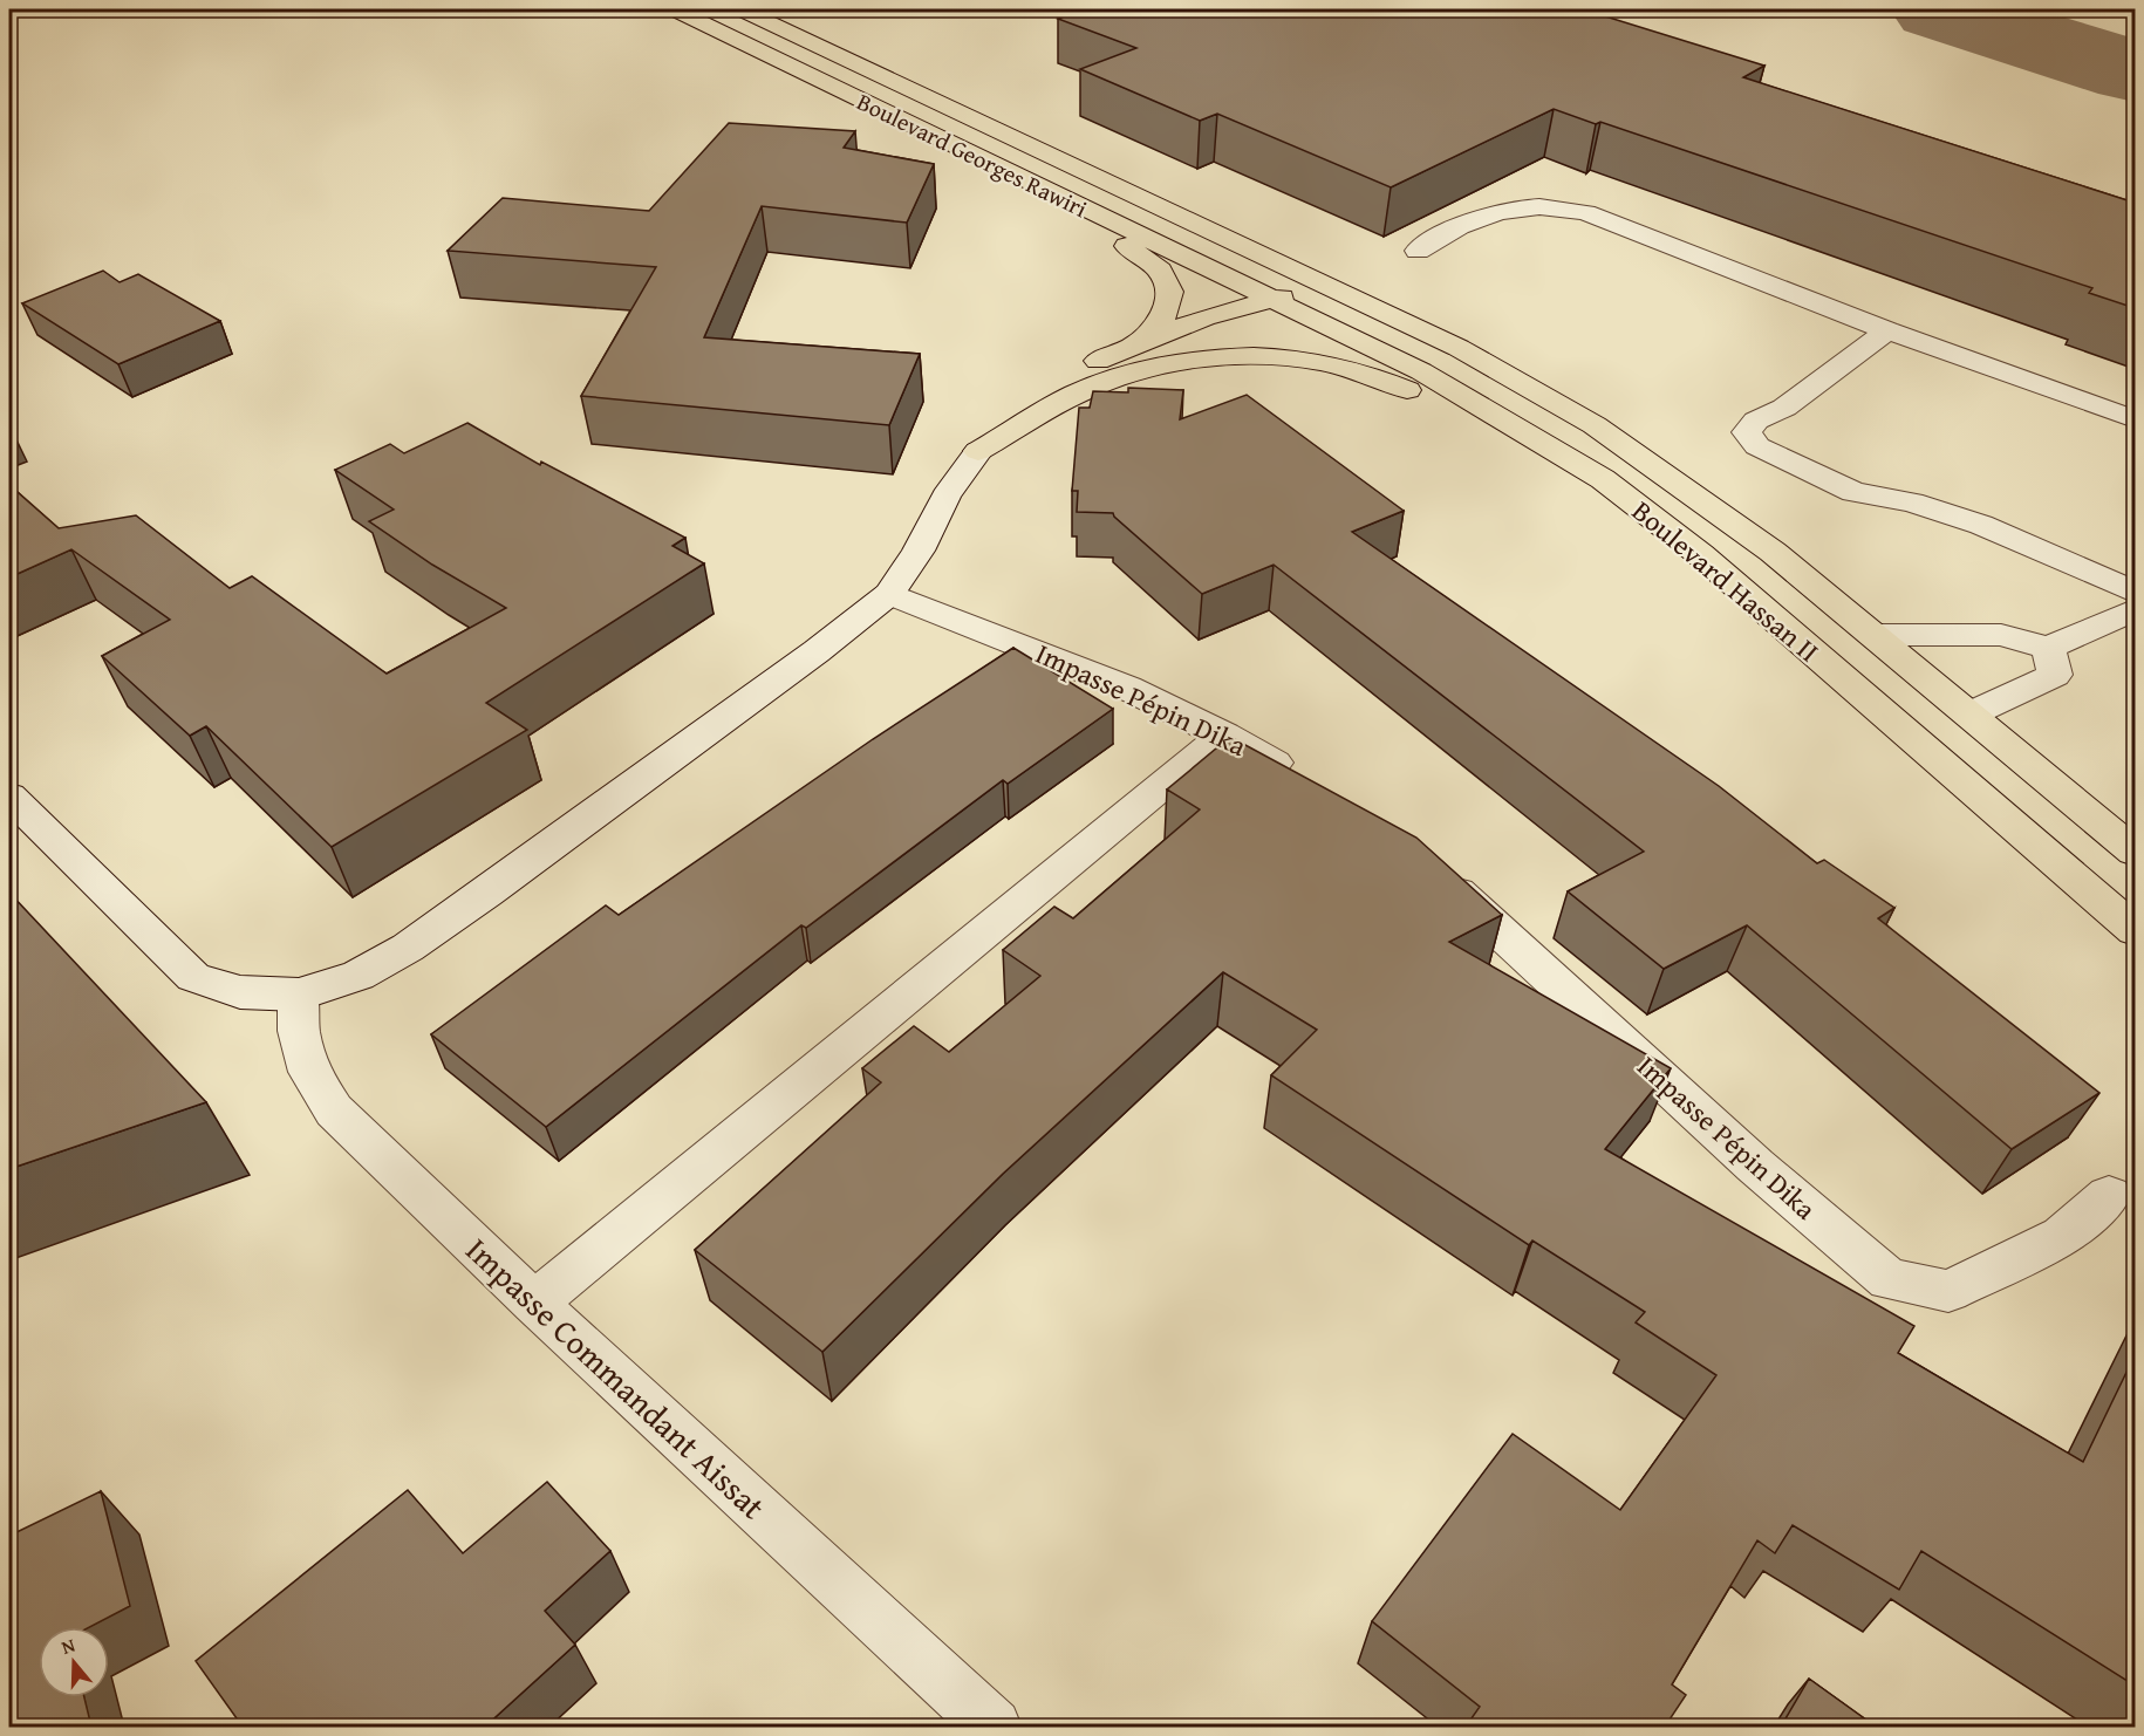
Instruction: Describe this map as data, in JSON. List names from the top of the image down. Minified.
{"streets":{"main road":["Boulevard Georges Rawiri","Boulevard Hassan II"],"street":["Impasse Pépin Dika","Impasse Commandant Aissat"]},"crossings":[["Boulevard Georges Rawiri","Boulevard Hassan II"]],"north":"top"}
